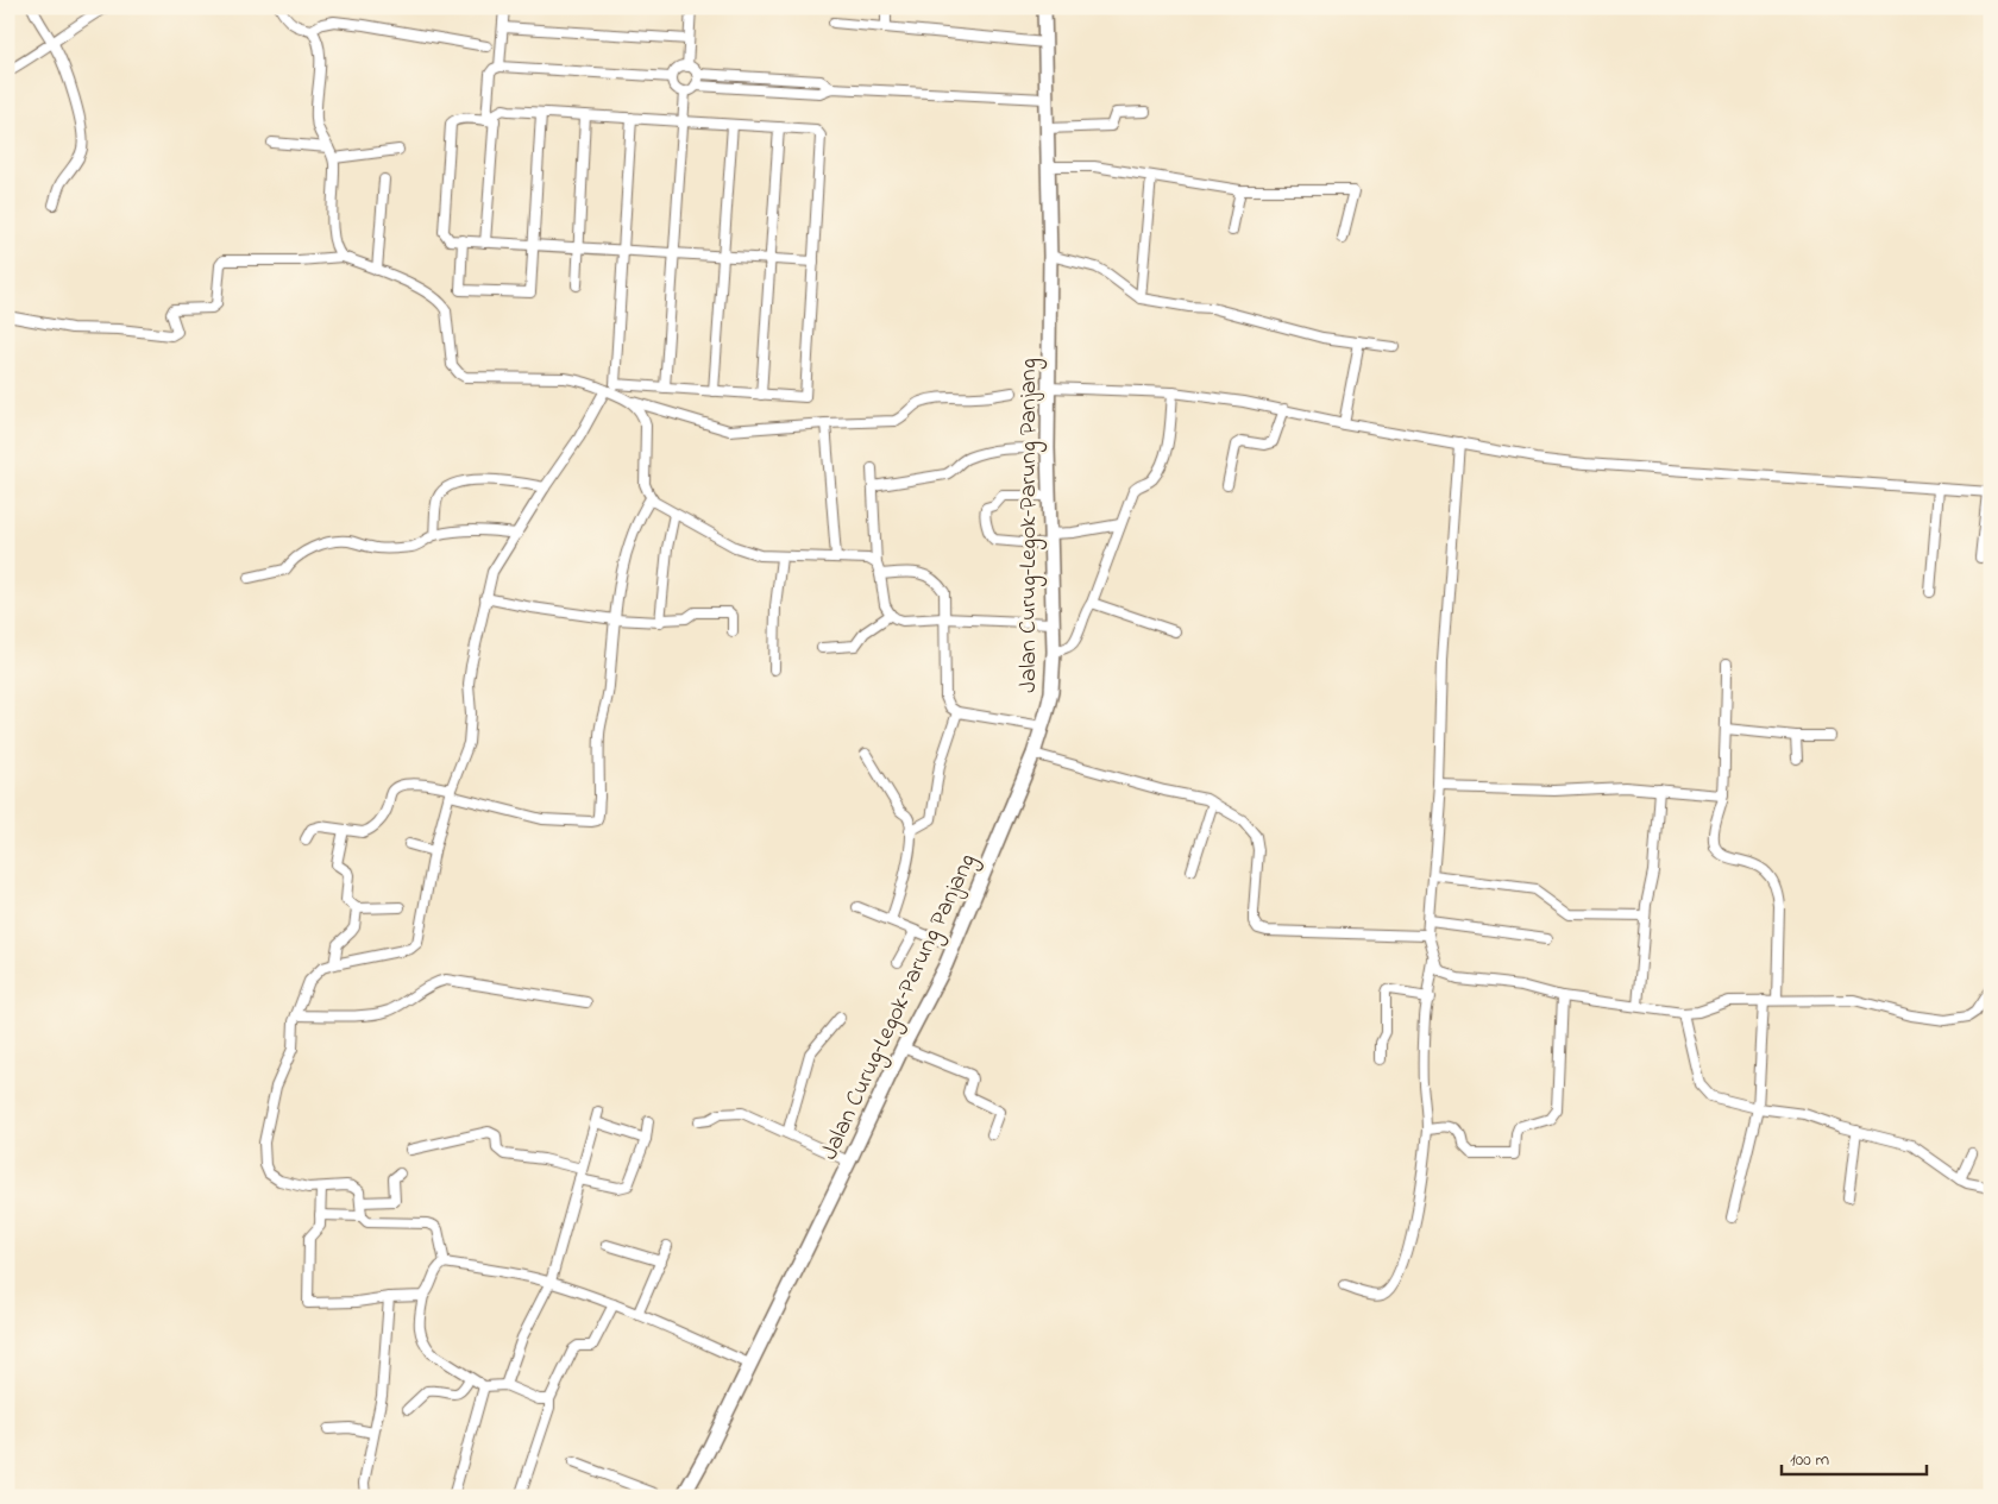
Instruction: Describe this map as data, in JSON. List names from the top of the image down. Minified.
{"streets":{"main road":["Jalan Curug–Legok–Parung Panjang"]},"scale_bar":"100 m"}
